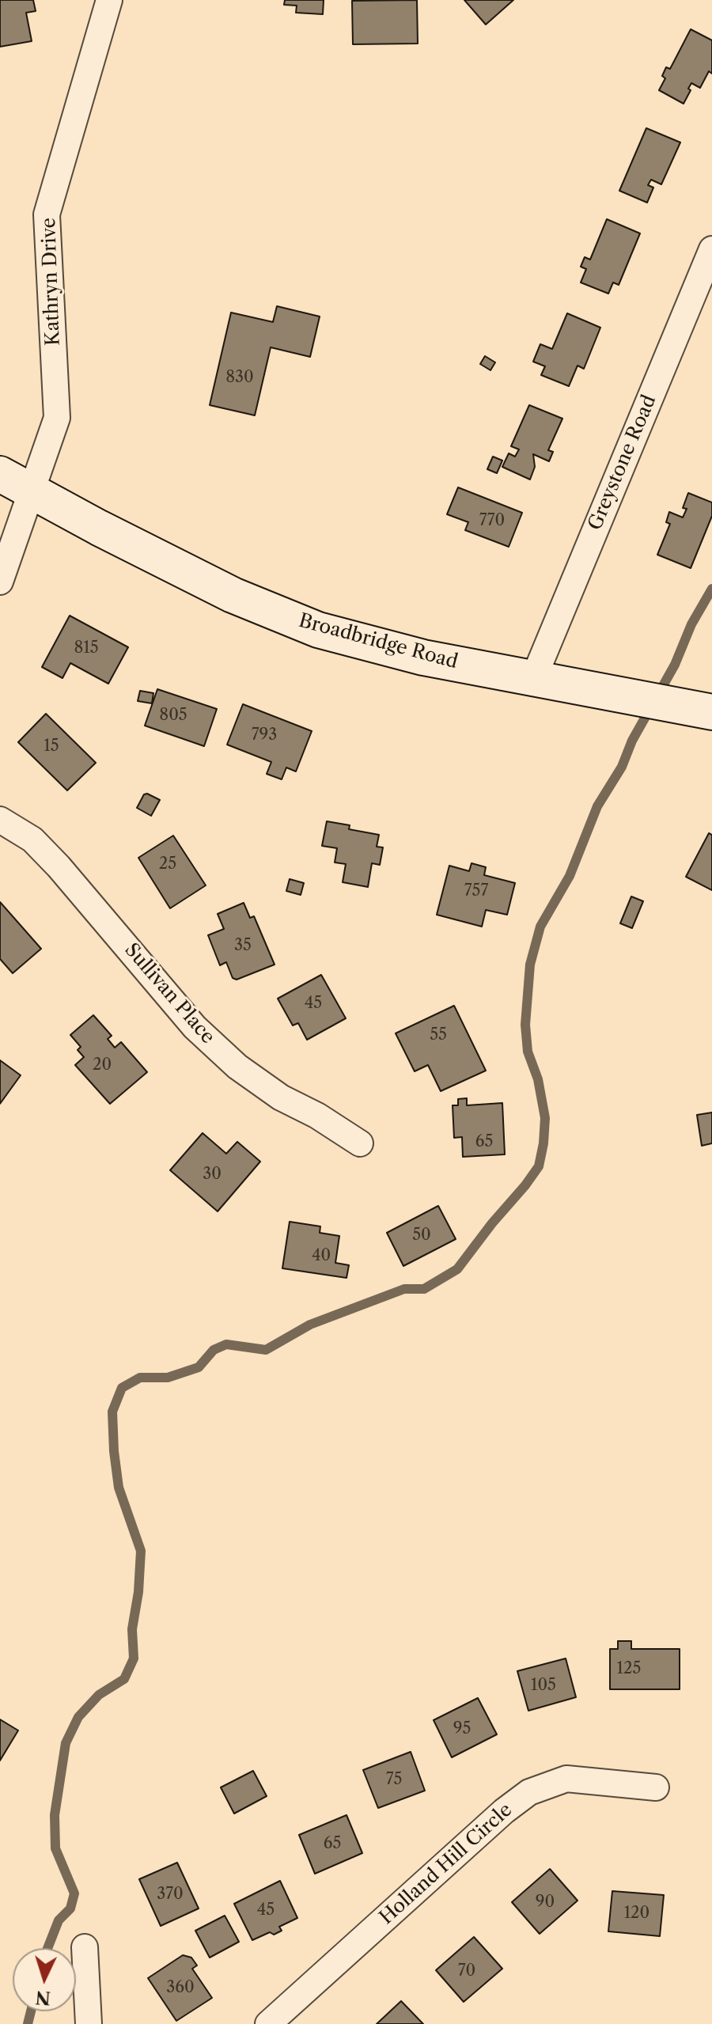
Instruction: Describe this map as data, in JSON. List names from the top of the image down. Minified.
{"streets":{"main road":["Broadbridge Road"],"street":["Kathryn Drive","Greystone Road","Sullivan Place","Holland Hill Circle"]},"crossings":[["Kathryn Drive","Broadbridge Road"],["Greystone Road","Broadbridge Road"]],"house_numbers":["830","770","815","805","793","15","25","757","35","45","55","20","65","30","50","40","125","105","95","75","65","370","90","45","120","70","360"],"north":"bottom"}
